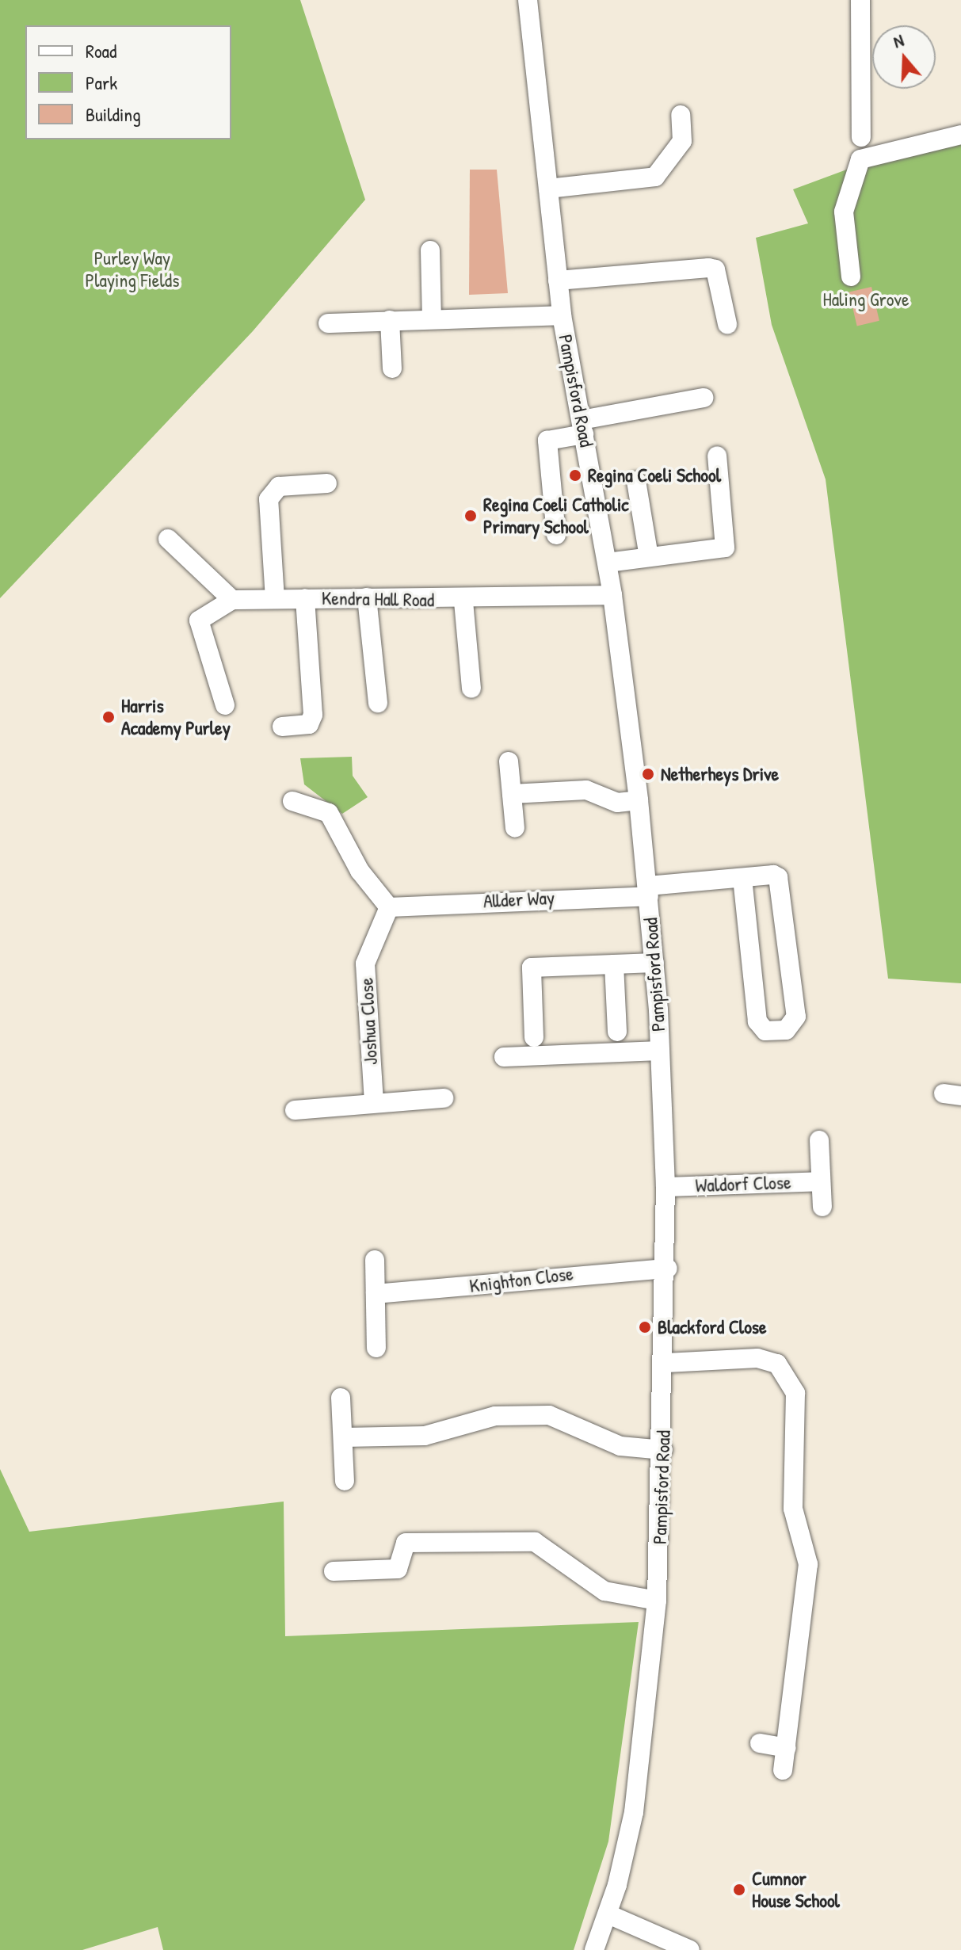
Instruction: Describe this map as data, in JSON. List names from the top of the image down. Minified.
{"streets":{"street":["Pampisford Road","Kendra Hall Road","Allder Way","Joshua Close","Waldorf Close","Knighton Close"]},"crossings":[["Pampisford Road","Kendra Hall Road"],["Pampisford Road","Allder Way"],["Pampisford Road","Waldorf Close"],["Pampisford Road","Knighton Close"],["Allder Way","Joshua Close"]],"parks":["Purley Way Playing Fields","Haling Grove"],"places":["Regina Coeli School","Regina Coeli Catholic Primary School","Harris Academy Purley","Netherheys Drive","Blackford Close","Cumnor House School"],"legend":["Road","Park","Building"],"north":"top"}
